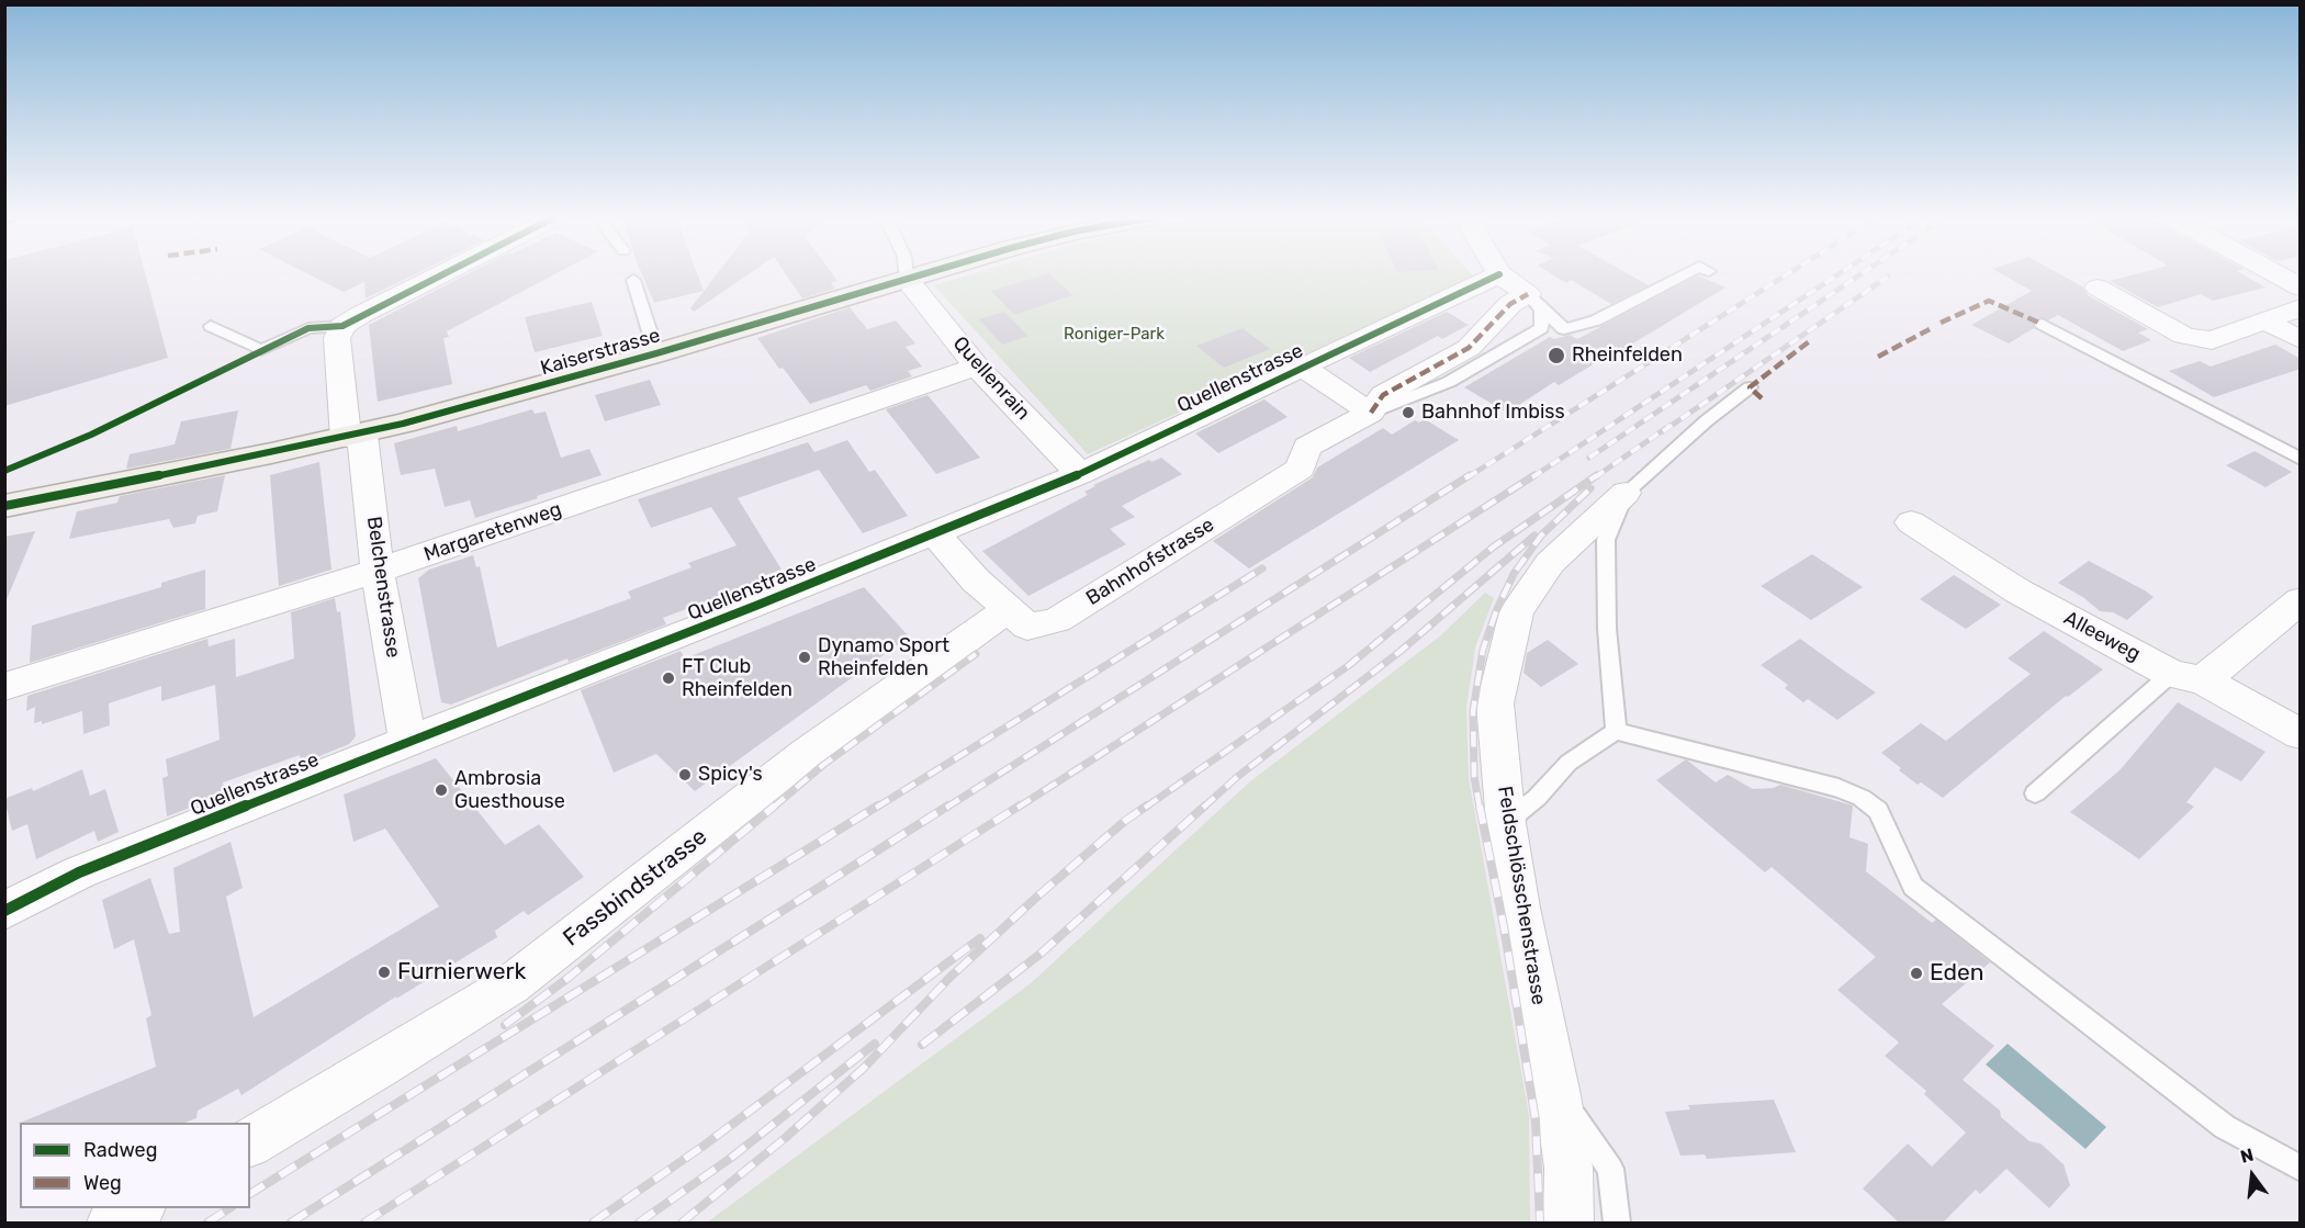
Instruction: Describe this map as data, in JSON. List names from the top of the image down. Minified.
{"streets":{"main road":["Kaiserstrasse"],"street":["Quellenrain","Quellenstrasse","Margaretenweg","Bahnhofstrasse","Belchenstrasse","Alleeweg","Fassbindstrasse","Feldschlösschenstrasse"]},"crossings":[["Kaiserstrasse","Quellenrain"],["Kaiserstrasse","Belchenstrasse"],["Quellenrain","Quellenstrasse"],["Quellenrain","Margaretenweg"],["Quellenstrasse","Bahnhofstrasse"],["Quellenstrasse","Belchenstrasse"],["Margaretenweg","Belchenstrasse"],["Bahnhofstrasse","Fassbindstrasse"]],"parks":["Roniger-Park"],"places":["Rheinfelden","Bahnhof Imbiss","Dynamo Sport Rheinfelden","FT Club Rheinfelden","Spicy's","Ambrosia Guesthouse","Furnierwerk","Eden"],"legend":["Radweg","Weg"],"north":"top"}
